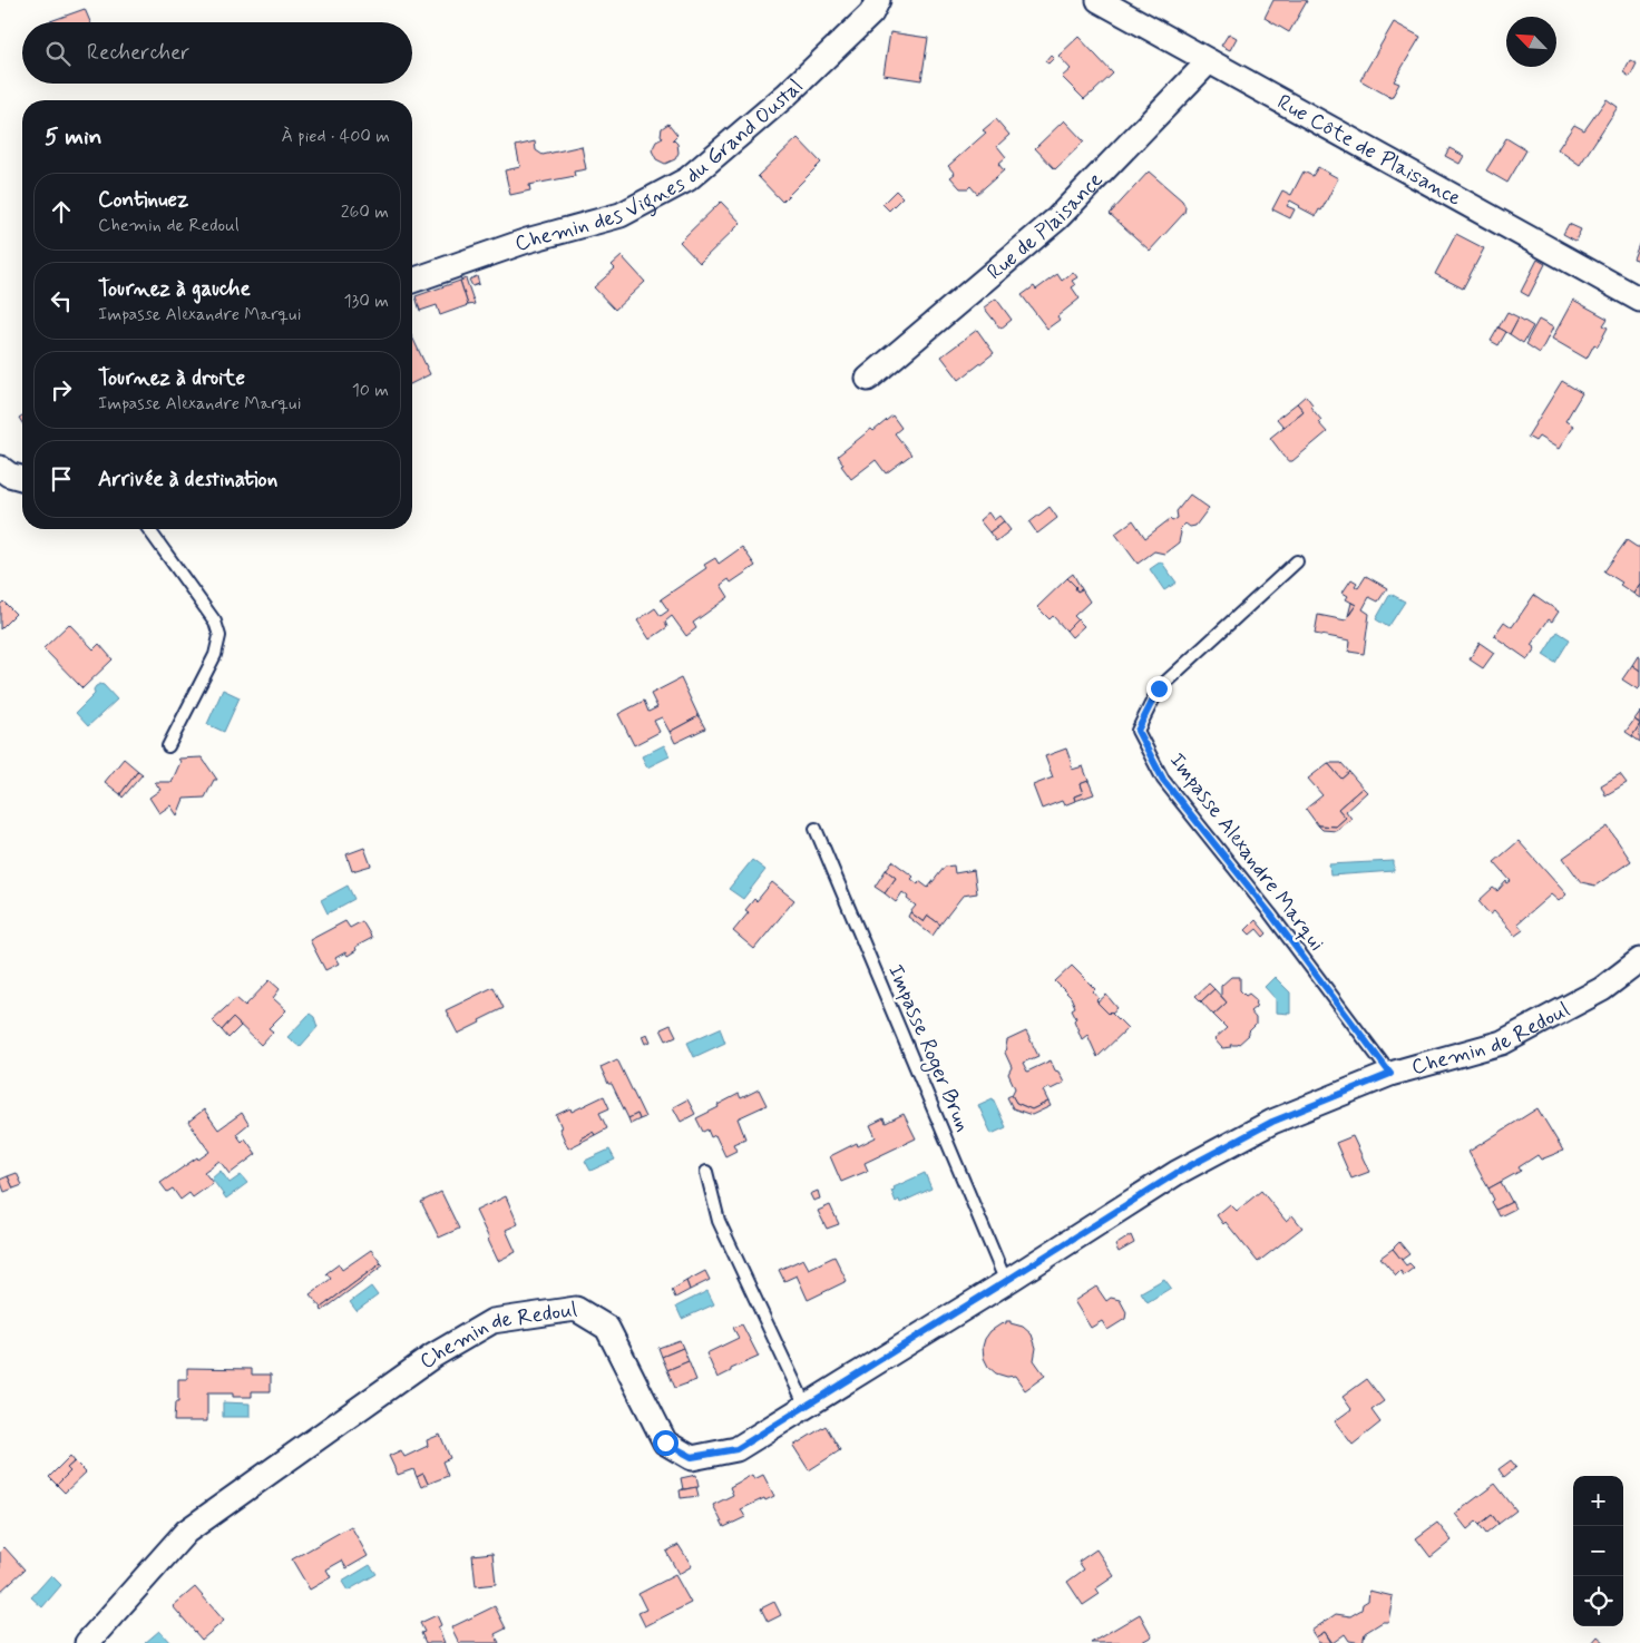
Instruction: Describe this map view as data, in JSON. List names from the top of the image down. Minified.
{"streets":{"street":["Rue Côte de Plaisance","Chemin des Vignes du Grand Oustal","Rue de Plaisance","Chemin de Redoul"],"lane":["Impasse Alexandre Marqui","Impasse Roger Brun"]},"crossings":[["Rue Côte de Plaisance","Rue de Plaisance"],["Impasse Alexandre Marqui","Chemin de Redoul"],["Chemin de Redoul","Impasse Roger Brun"]],"north":"top left","page":{"search":"Rechercher","heading":["5 min","À pied · 400 m"],"list":[["Continuez","Chemin de Redoul","260 m"],["Tournez à gauche","Impasse Alexandre Marqui","130 m"],["Tournez à droite","Impasse Alexandre Marqui","10 m"],"Arrivée à destination"],"map_buttons":["+","−"]}}
